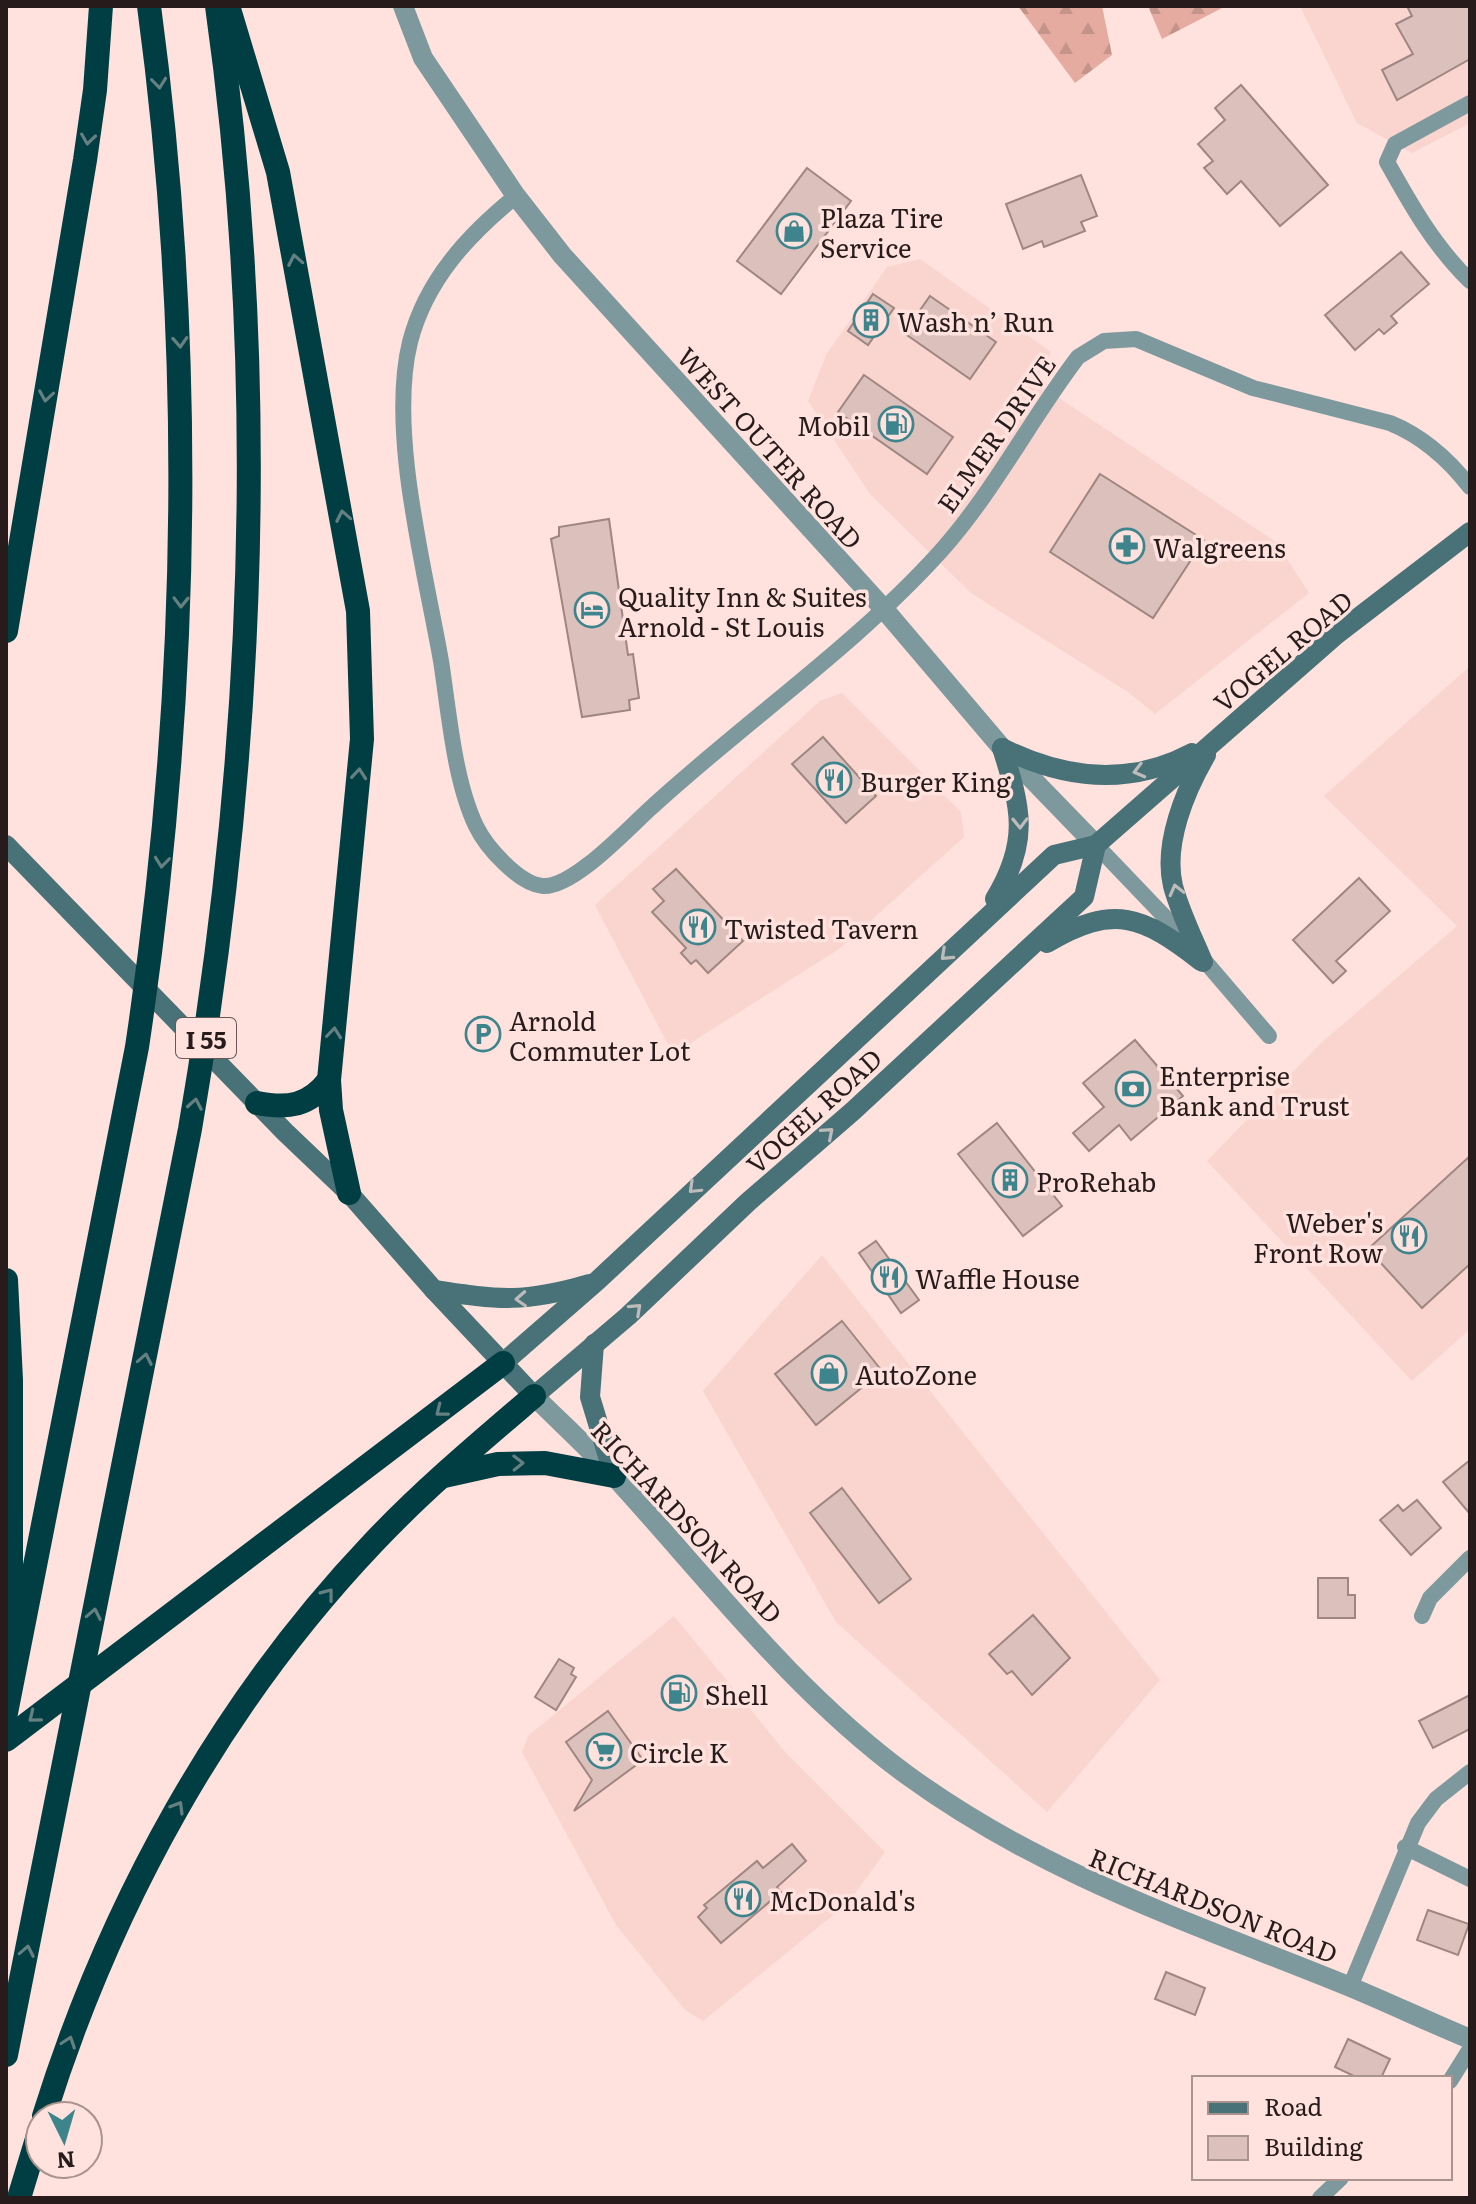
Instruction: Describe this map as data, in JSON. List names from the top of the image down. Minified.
{"streets":{"highway":["I 55"],"main road":["VOGEL ROAD","RICHARDSON ROAD"],"street":["ELMER DRIVE","WEST OUTER ROAD"]},"crossings":[["ELMER DRIVE","WEST OUTER ROAD"],["WEST OUTER ROAD","VOGEL ROAD"],["VOGEL ROAD","RICHARDSON ROAD"]],"places":{"shop":["Plaza Tire Service","AutoZone"],"building":["Wash n’ Run","ProRehab"],"fuel station":["Mobil","Shell"],"pharmacy":["Walgreens"],"hotel":["Quality Inn & Suites Arnold - St Louis"],"restaurant":["Burger King","Twisted Tavern","Weber's Front Row","Waffle House","McDonald's"],"parking":["Arnold Commuter Lot"],"bank":["Enterprise Bank and Trust"],"supermarket":["Circle K"]},"legend":["Road","Building"],"north":"bottom"}
